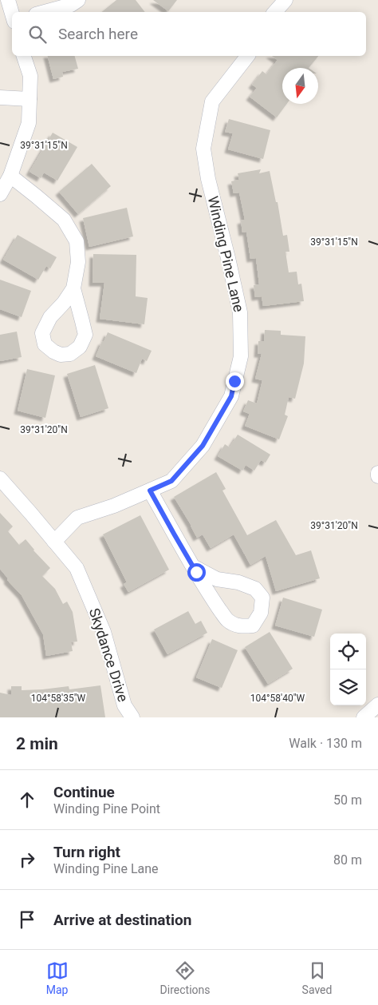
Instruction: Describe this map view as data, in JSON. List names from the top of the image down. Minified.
{"streets":{"street":["Winding Pine Lane","Skydance Drive"]},"crossings":[["Winding Pine Lane","Skydance Drive"]],"north":"bottom","page":{"search":"Search here","heading":["2 min","Walk · 130 m"],"list":[["Continue","Winding Pine Point","50 m"],["Turn right","Winding Pine Lane","80 m"],"Arrive at destination"],"nav":["Map","Directions","Saved"]},"coordinates":["39°31'15\"N","39°31'20\"N","104°58'35\"W","104°58'40\"W"]}
